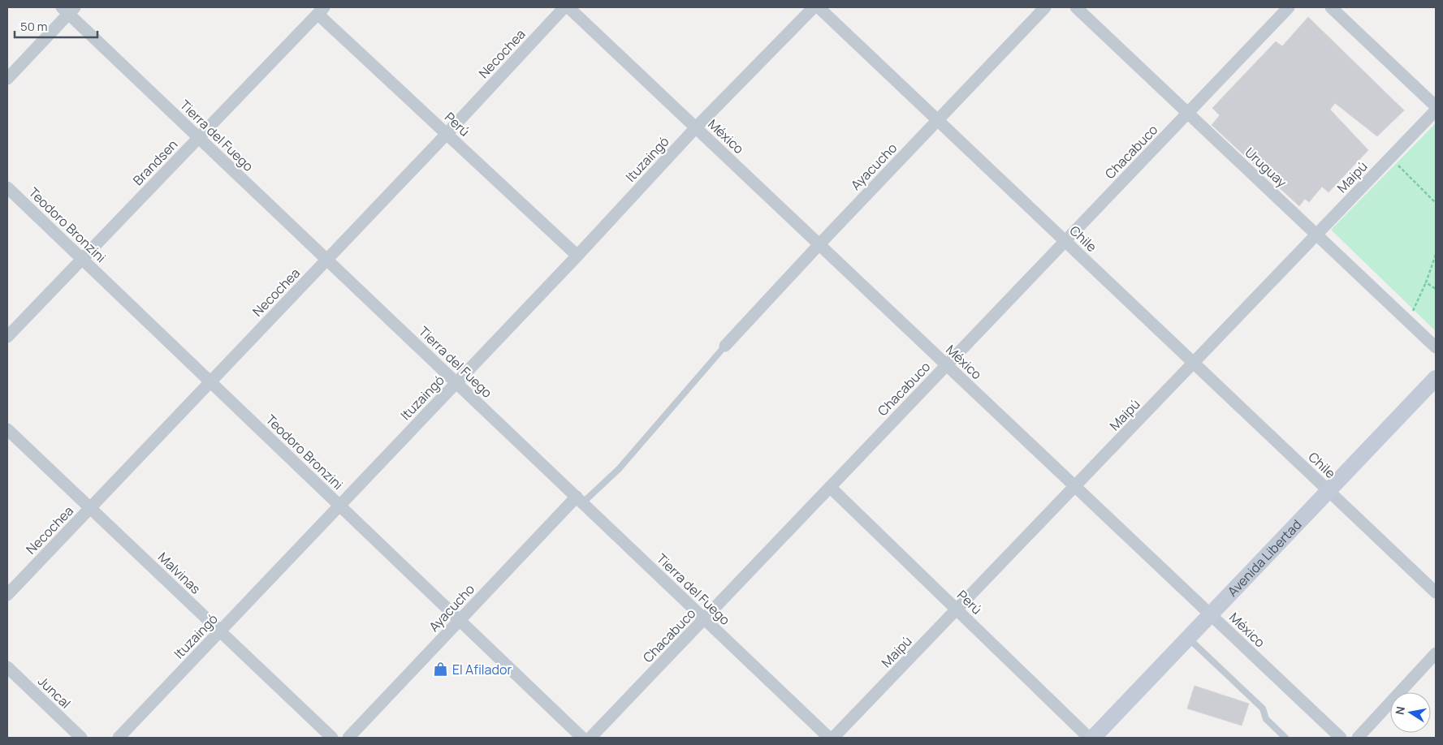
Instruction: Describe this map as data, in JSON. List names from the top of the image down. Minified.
{"streets":{"main road":["Avenida Libertad"],"street":["Necochea","Perú","Tierra del Fuego","México","Chacabuco","Ituzaingó","Brandsen","Ayacucho","Uruguay","Maipú","Teodoro Bronzini","Chile","Malvinas","Juncal"]},"crossings":[["Necochea","Perú"],["Necochea","Tierra del Fuego"],["Necochea","Teodoro Bronzini"],["Necochea","Malvinas"],["Perú","Chacabuco"],["Perú","Ituzaingó"],["Perú","Brandsen"],["Perú","Maipú"],["Tierra del Fuego","Chacabuco"],["Tierra del Fuego","Ituzaingó"],["Tierra del Fuego","Brandsen"],["Tierra del Fuego","Ayacucho"],["México","Chacabuco"],["México","Ituzaingó"],["México","Ayacucho"],["México","Maipú"],["México","Avenida Libertad"],["Chacabuco","Uruguay"],["Chacabuco","Chile"],["Ituzaingó","Teodoro Bronzini"],["Ituzaingó","Malvinas"],["Brandsen","Teodoro Bronzini"],["Ayacucho","Teodoro Bronzini"],["Ayacucho","Chile"],["Uruguay","Maipú"],["Maipú","Chile"],["Chile","Avenida Libertad"]],"places":{"shop":["El Afilador"]},"scale_bar":"50 m","north":"left"}
